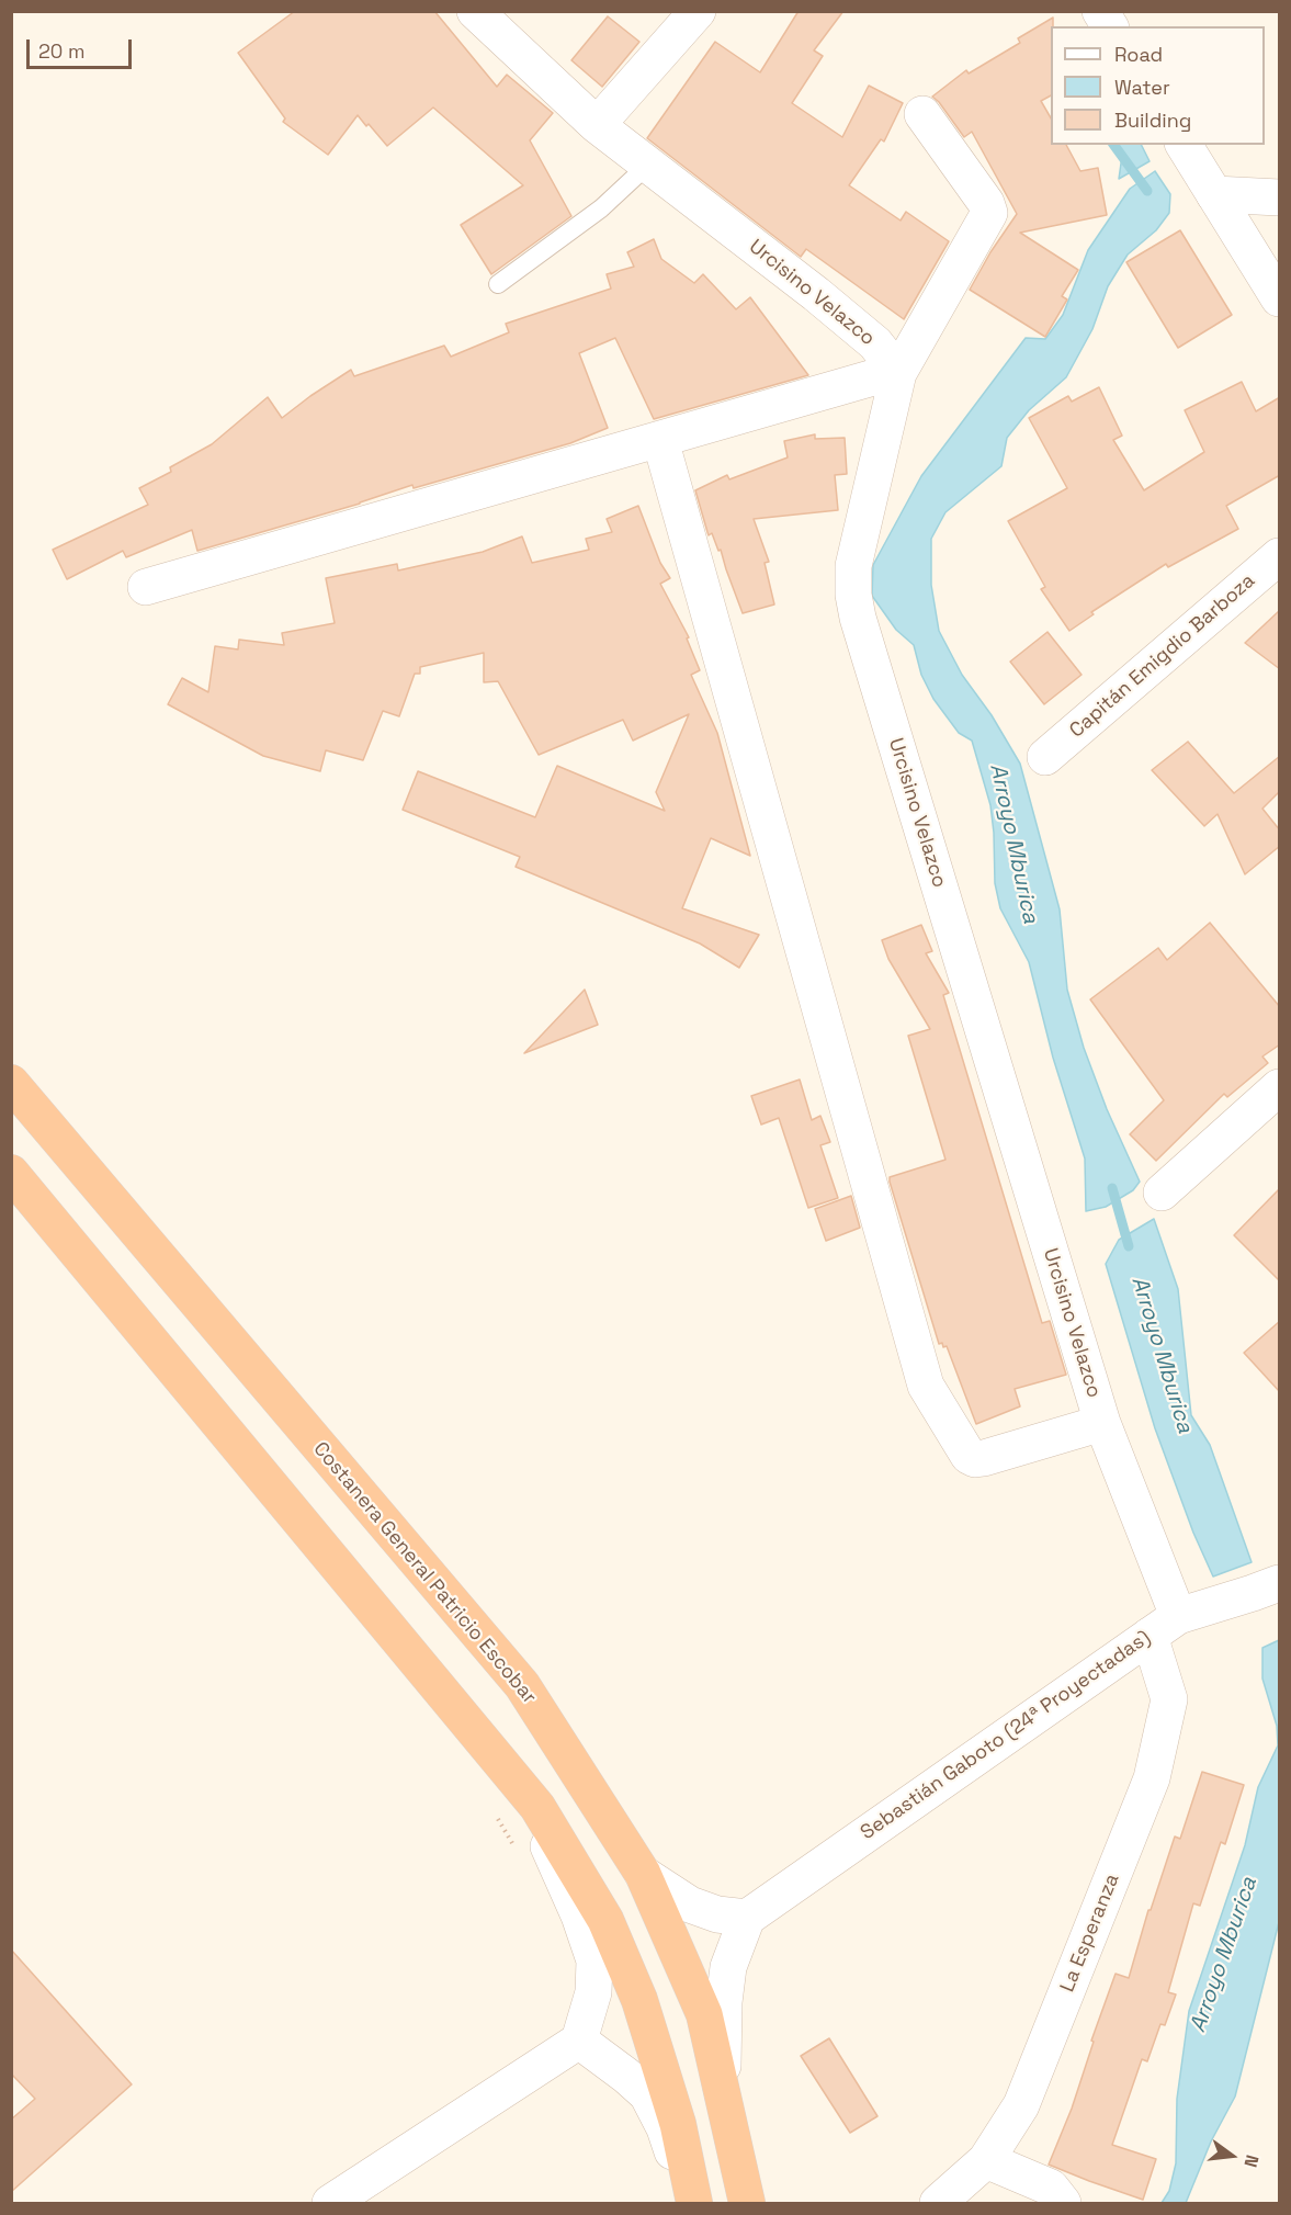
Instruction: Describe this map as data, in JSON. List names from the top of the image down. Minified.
{"streets":{"highway":["Costanera General Patricio Escobar"],"street":["Urcisino Velazco","Capitán Emigdio Barboza","Sebastián Gaboto (24ª Proyectadas)","La Esperanza"]},"crossings":[["Urcisino Velazco","Sebastián Gaboto (24ª Proyectadas)"],["Urcisino Velazco","La Esperanza"],["Sebastián Gaboto (24ª Proyectadas)","La Esperanza"]],"water":["Arroyo Mburica"],"legend":["Road","Water","Building"],"scale_bar":"20 m","north":"right"}
